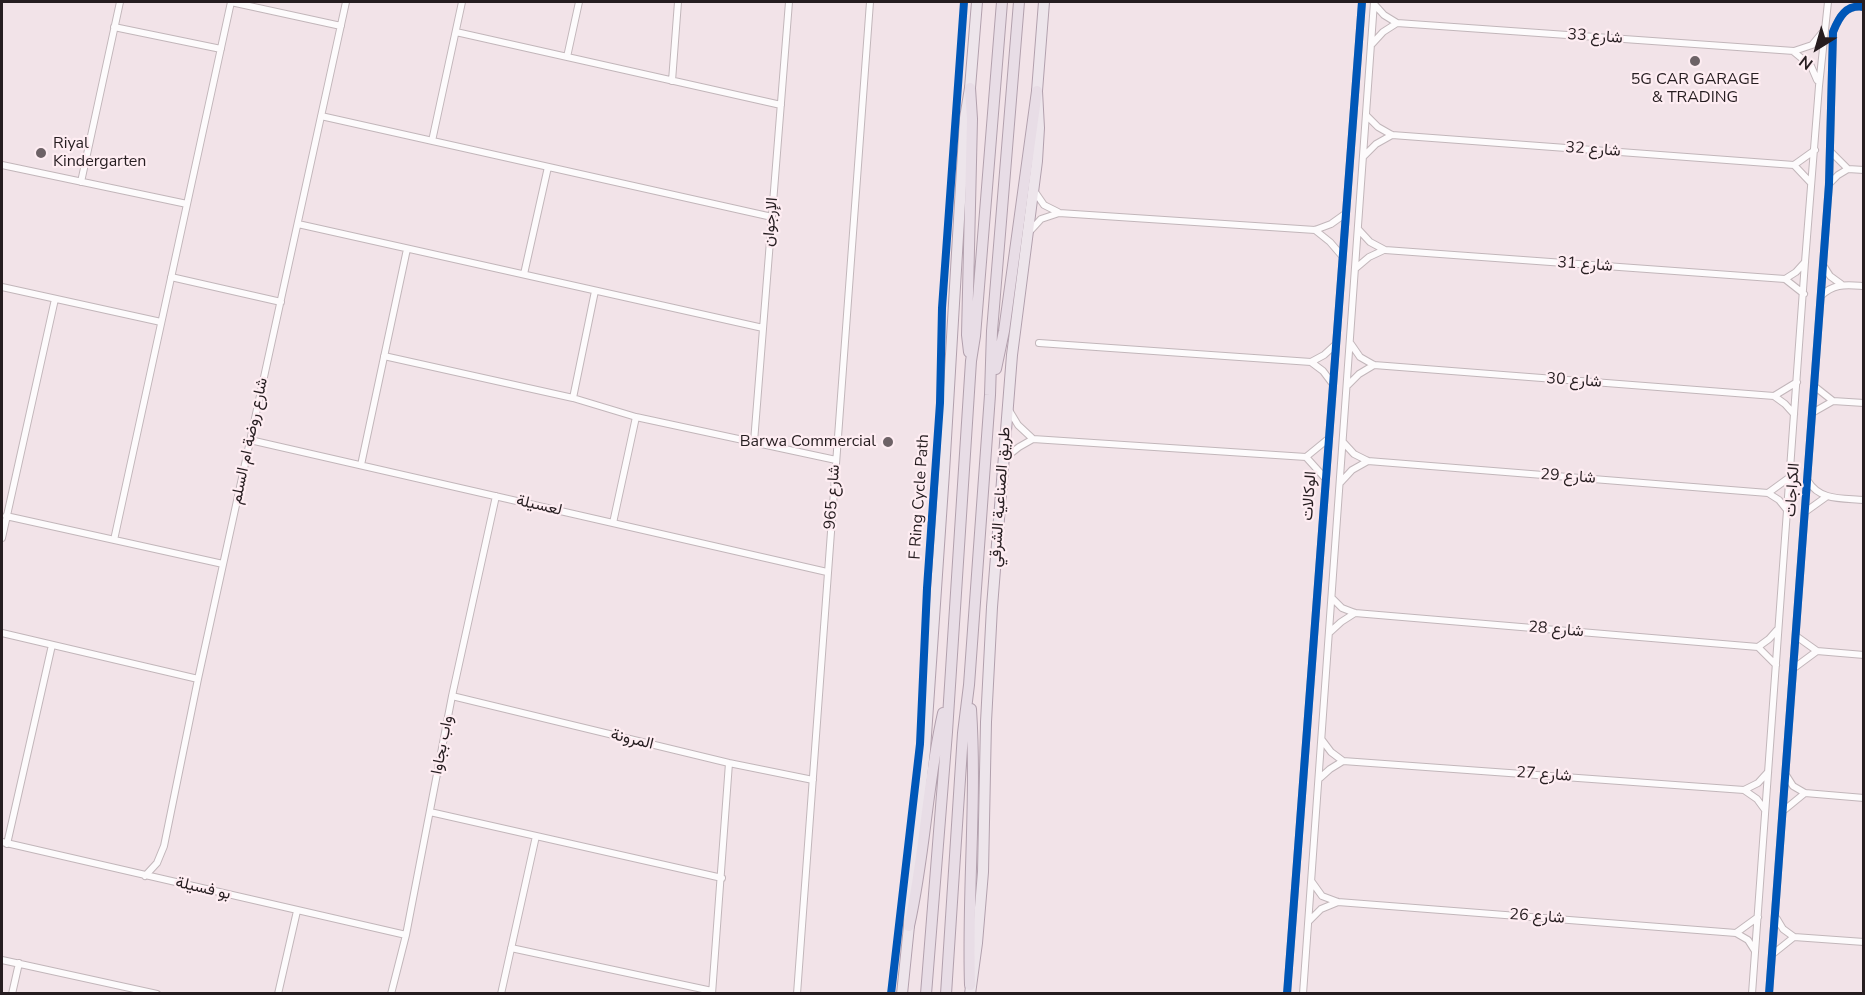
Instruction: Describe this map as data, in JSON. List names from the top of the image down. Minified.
{"streets":{"highway":["طريق الصناعية الشرقي"],"street":["شارع 33","شارع 32","الإرجوان","شارع 31","شارع 30","شارع روضة ام السلم","شارع 29","الكراجات","الوكالات","شارع 965","لعسيلة","شارع 28","المرونة","واب بجاوا","شارع 27","بو فسيلة","شارع 26"],"cycle path":["F Ring Cycle Path"]},"crossings":[["شارع روضة ام السلم","لعسيلة"],["شارع روضة ام السلم","بو فسيلة"],["الوكالات","شارع 28"],["شارع 965","لعسيلة"],["شارع 965","المرونة"],["لعسيلة","واب بجاوا"],["المرونة","واب بجاوا"],["واب بجاوا","بو فسيلة"]],"places":["5G CAR GARAGE & TRADING","Riyal Kindergarten","Barwa Commercial"],"north":"bottom left"}
